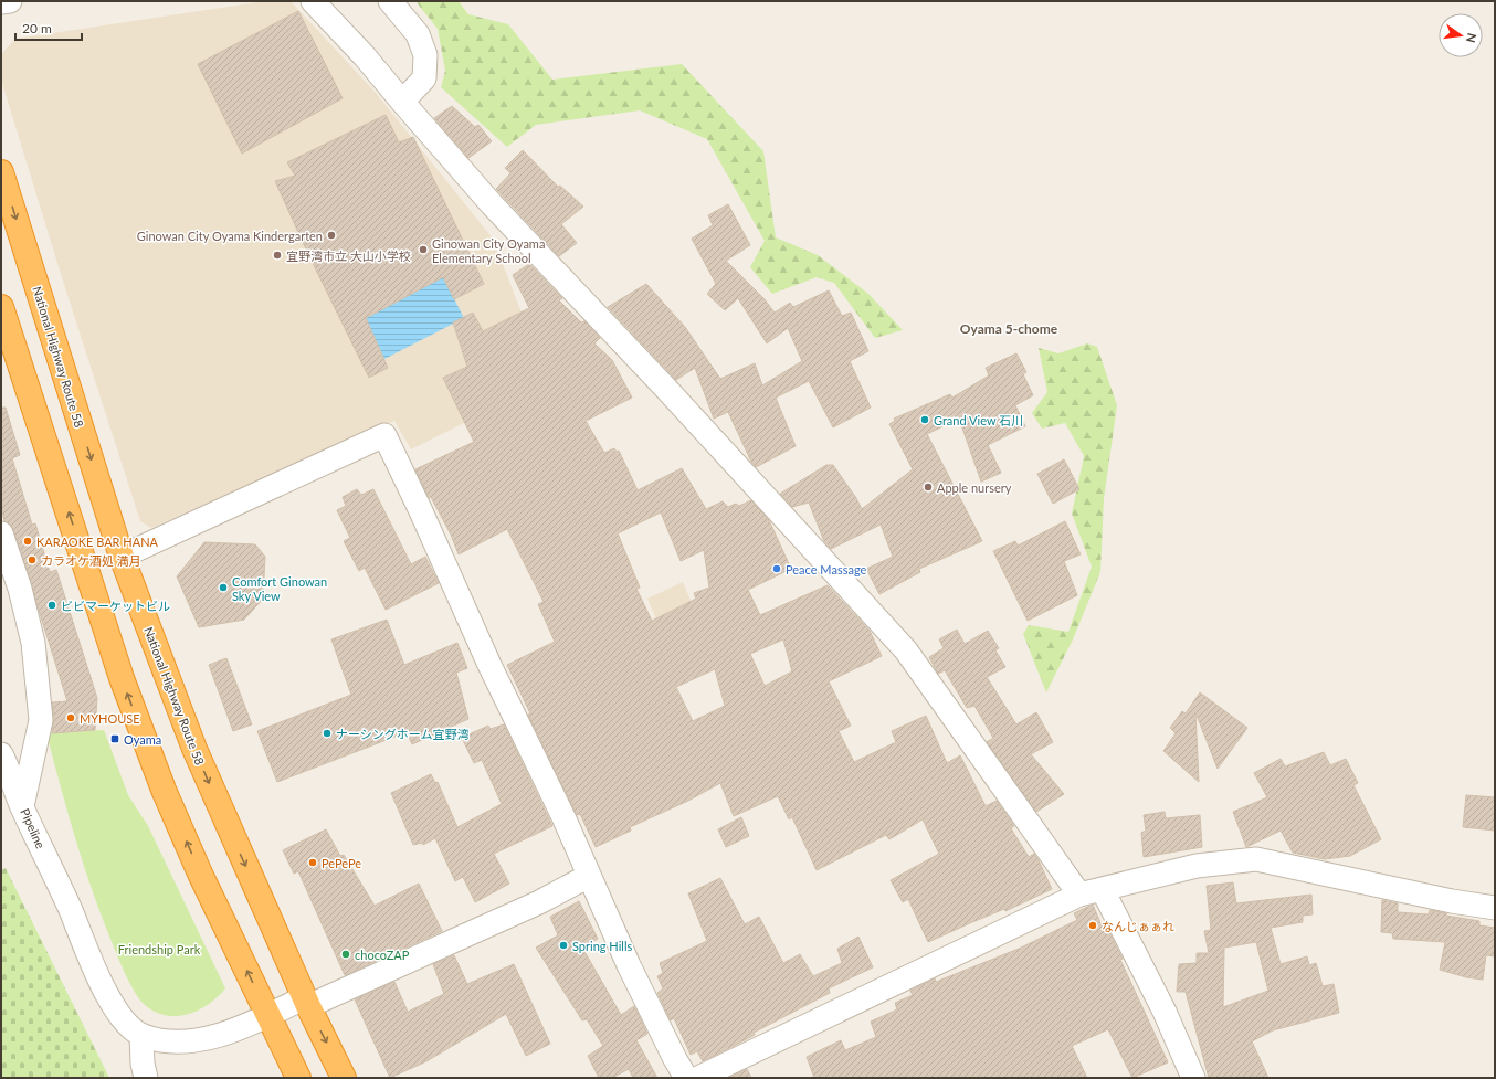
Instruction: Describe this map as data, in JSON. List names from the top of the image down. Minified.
{"streets":{"highway":["National Highway Route 58"],"street":["Pipeline"]},"districts":["Oyama 5-chome"],"parks":["Friendship Park"],"places":{"other":["Ginowan City Oyama Kindergarten","Ginowan City Oyama Elementary School","宜野湾市立 大山小学校","Grand View 石川","Apple nursery","KARAOKE BAR HANA","カラオケ酒処 満月","Peace Massage","Comfort Ginowan Sky View","ビビマーケットビル","MYHOUSE","ナーシングホーム宜野湾","PePePe","なんじぁぁれ","Spring Hills","chocoZAP"],"transit":["Oyama"]},"scale_bar":"20 m","north":"right"}
